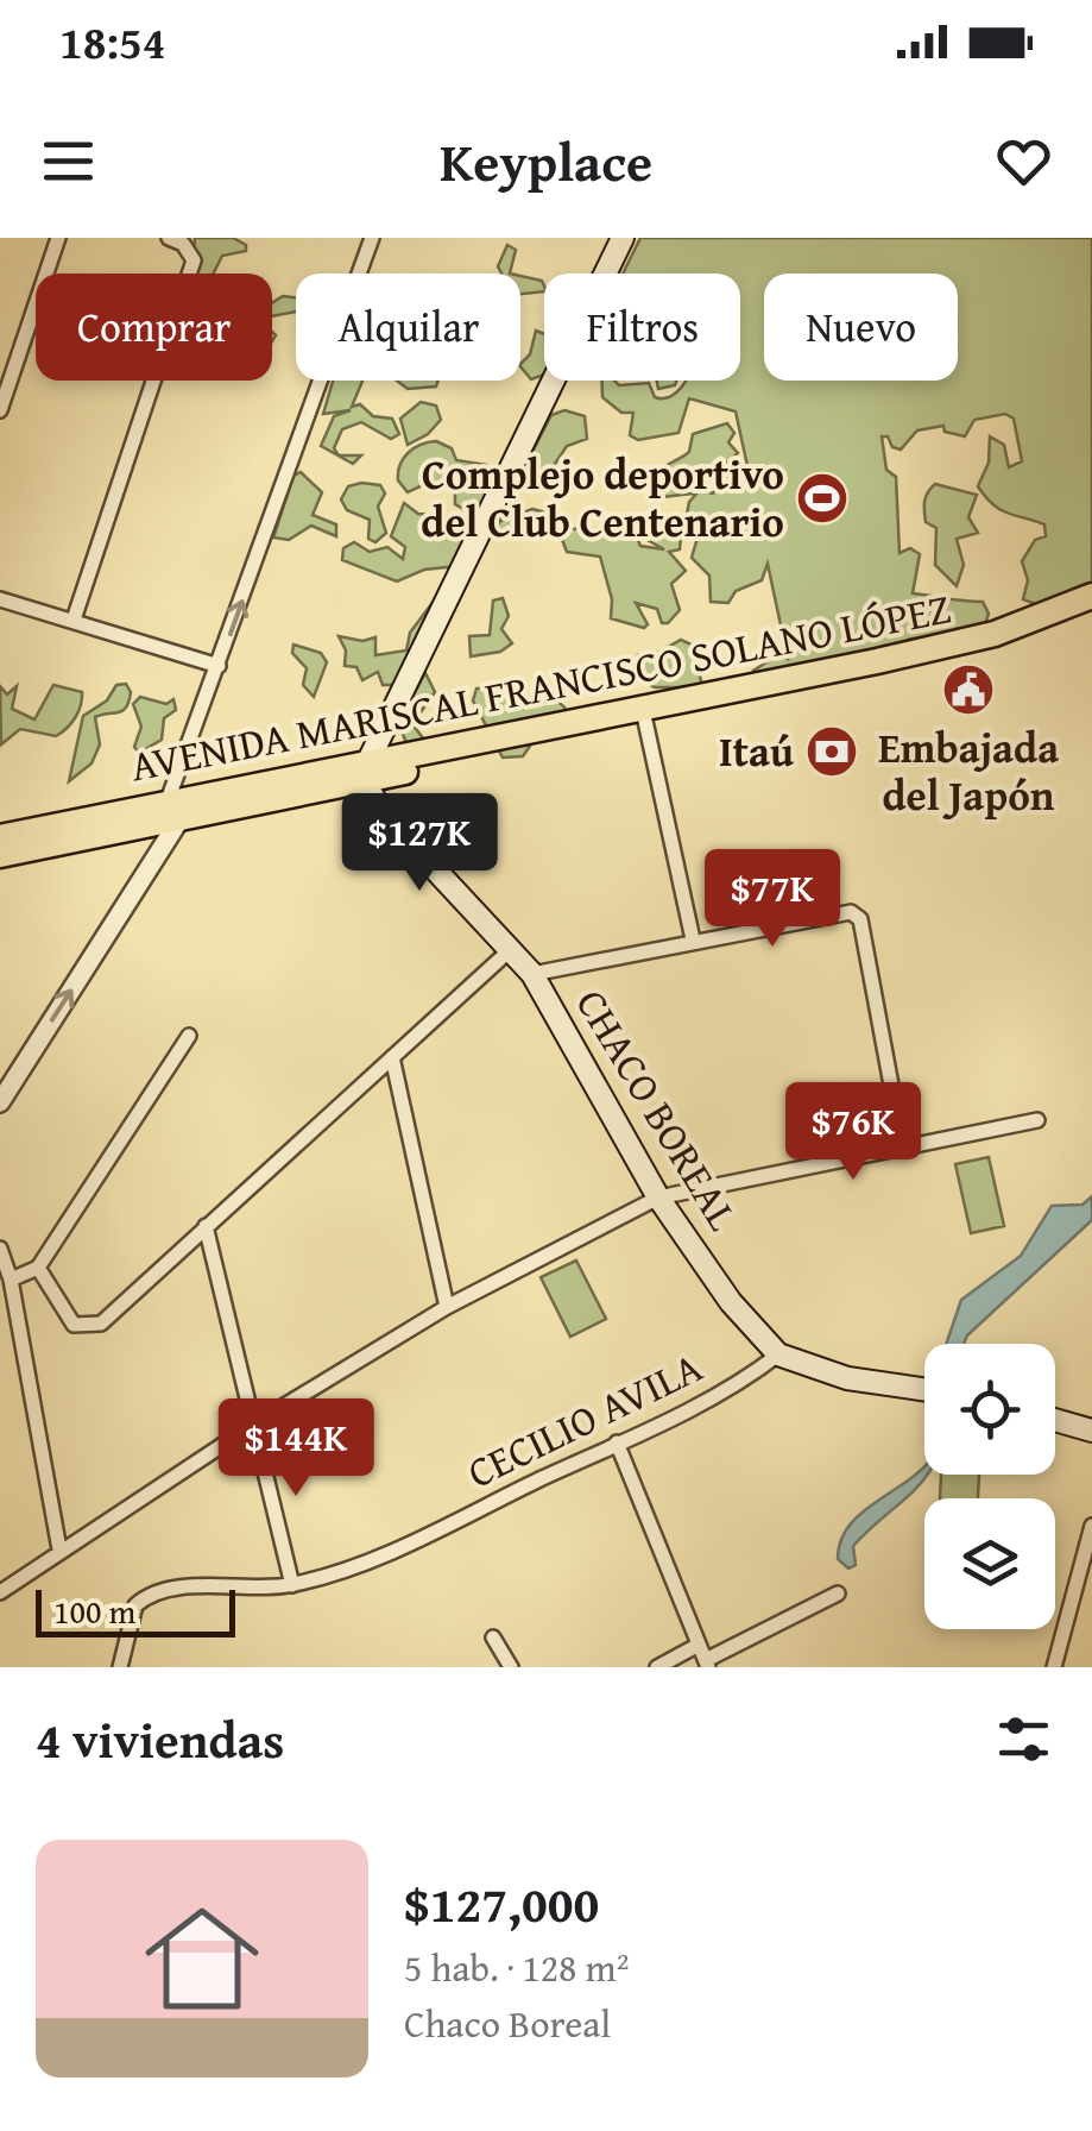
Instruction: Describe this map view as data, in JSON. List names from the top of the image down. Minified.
{"streets":{"highway":["AVENIDA MARISCAL FRANCISCO SOLANO LÓPEZ"],"main road":["CHACO BOREAL"],"street":["CECILIO AVILA"]},"crossings":[["AVENIDA MARISCAL FRANCISCO SOLANO LÓPEZ","CHACO BOREAL"],["CHACO BOREAL","CECILIO AVILA"]],"places":{"sports":["Complejo deportivo del Club Centenario"],"public building":["Embajada del Japón"],"bank":["Itaú"]},"scale_bar":"100 m","page":{"status":"18:54","header":"Keyplace","chip":["Comprar","Alquilar","Filtros","Nuevo"],"price":["$127K","$77K","$76K","$144K"],"scale":"100 m","heading":"4 viviendas","list":[{"name":"$127,000","note":"5 hab. · 128 m² · Chaco Boreal"}]}}
